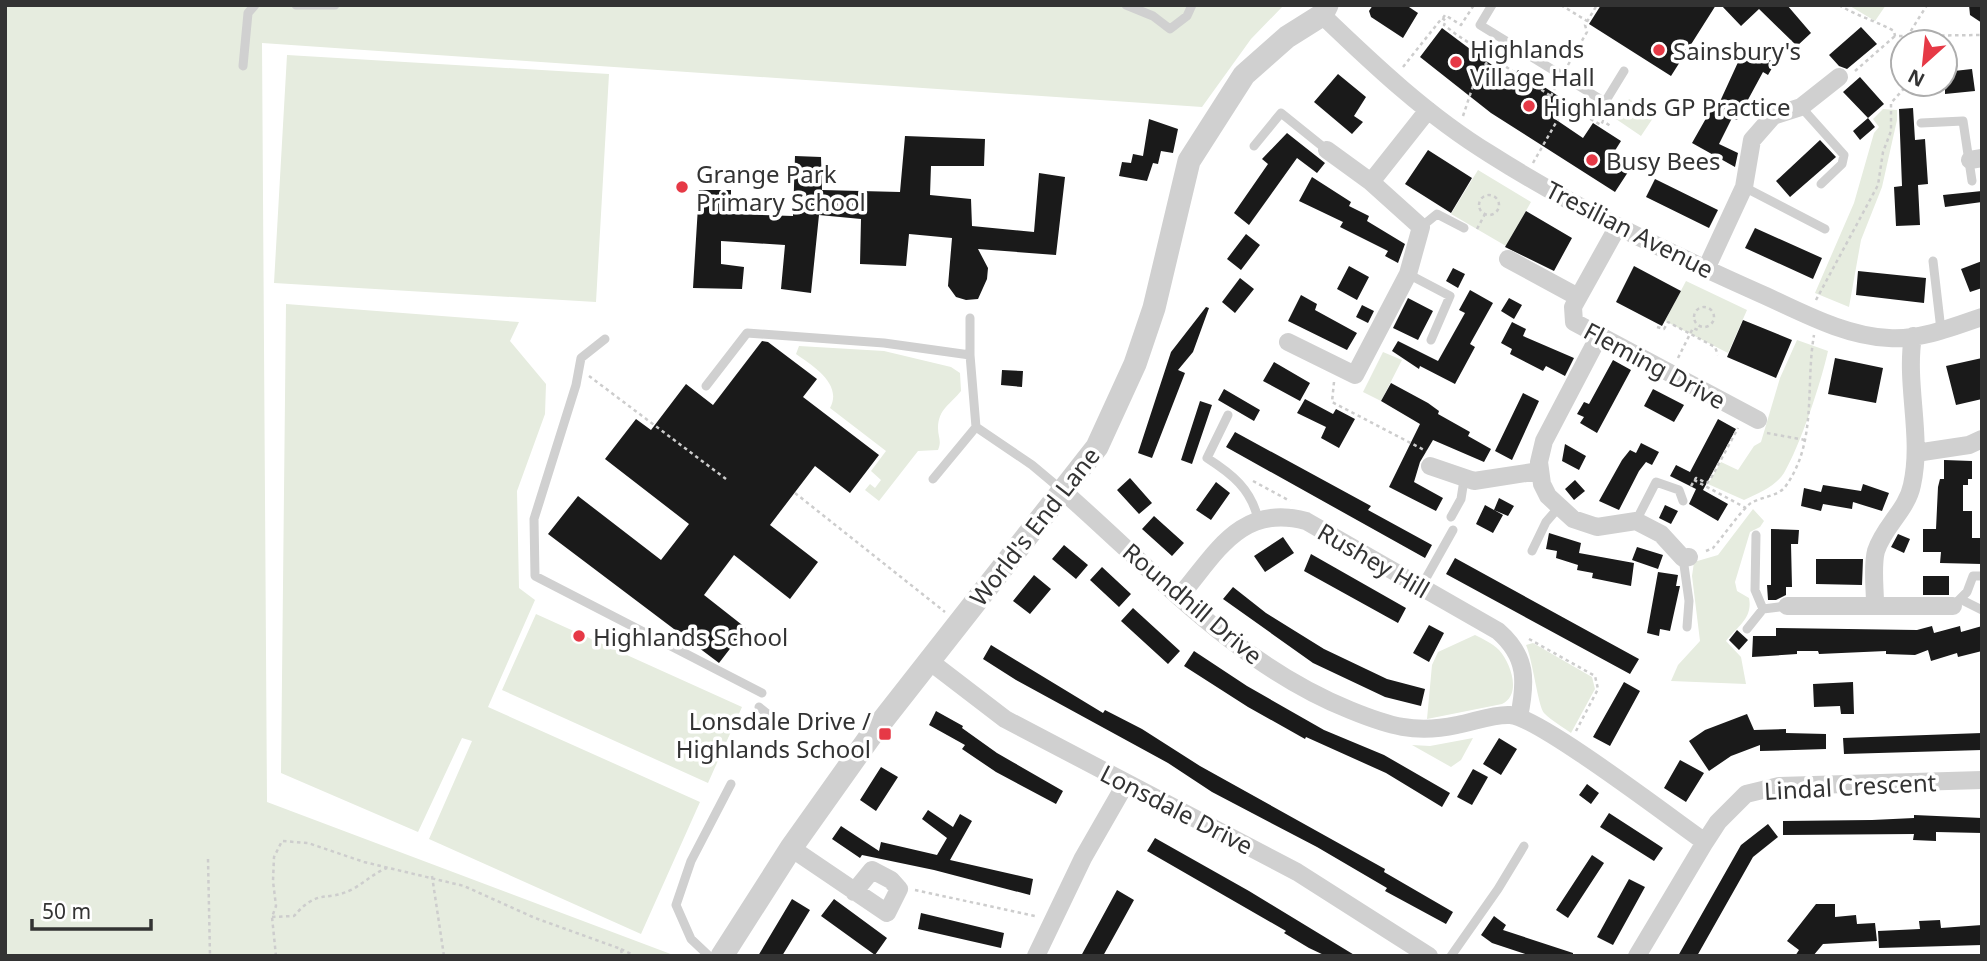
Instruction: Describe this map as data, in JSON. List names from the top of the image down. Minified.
{"streets":{"street":["Tresilian Avenue","Fleming Drive","World's End Lane","Rushey Hill","Roundhill Drive","Lindal Crescent","Lonsdale Drive"]},"crossings":[["Tresilian Avenue","Fleming Drive"],["Tresilian Avenue","World's End Lane"],["World's End Lane","Roundhill Drive"],["World's End Lane","Lonsdale Drive"]],"places":{"other":["Sainsbury's","Highlands Village Hall","Highlands GP Practice","Busy Bees","Grange Park Primary School","Highlands School"],"transit":["Lonsdale Drive / Highlands School"]},"scale_bar":"50 m","north":"bottom left"}
